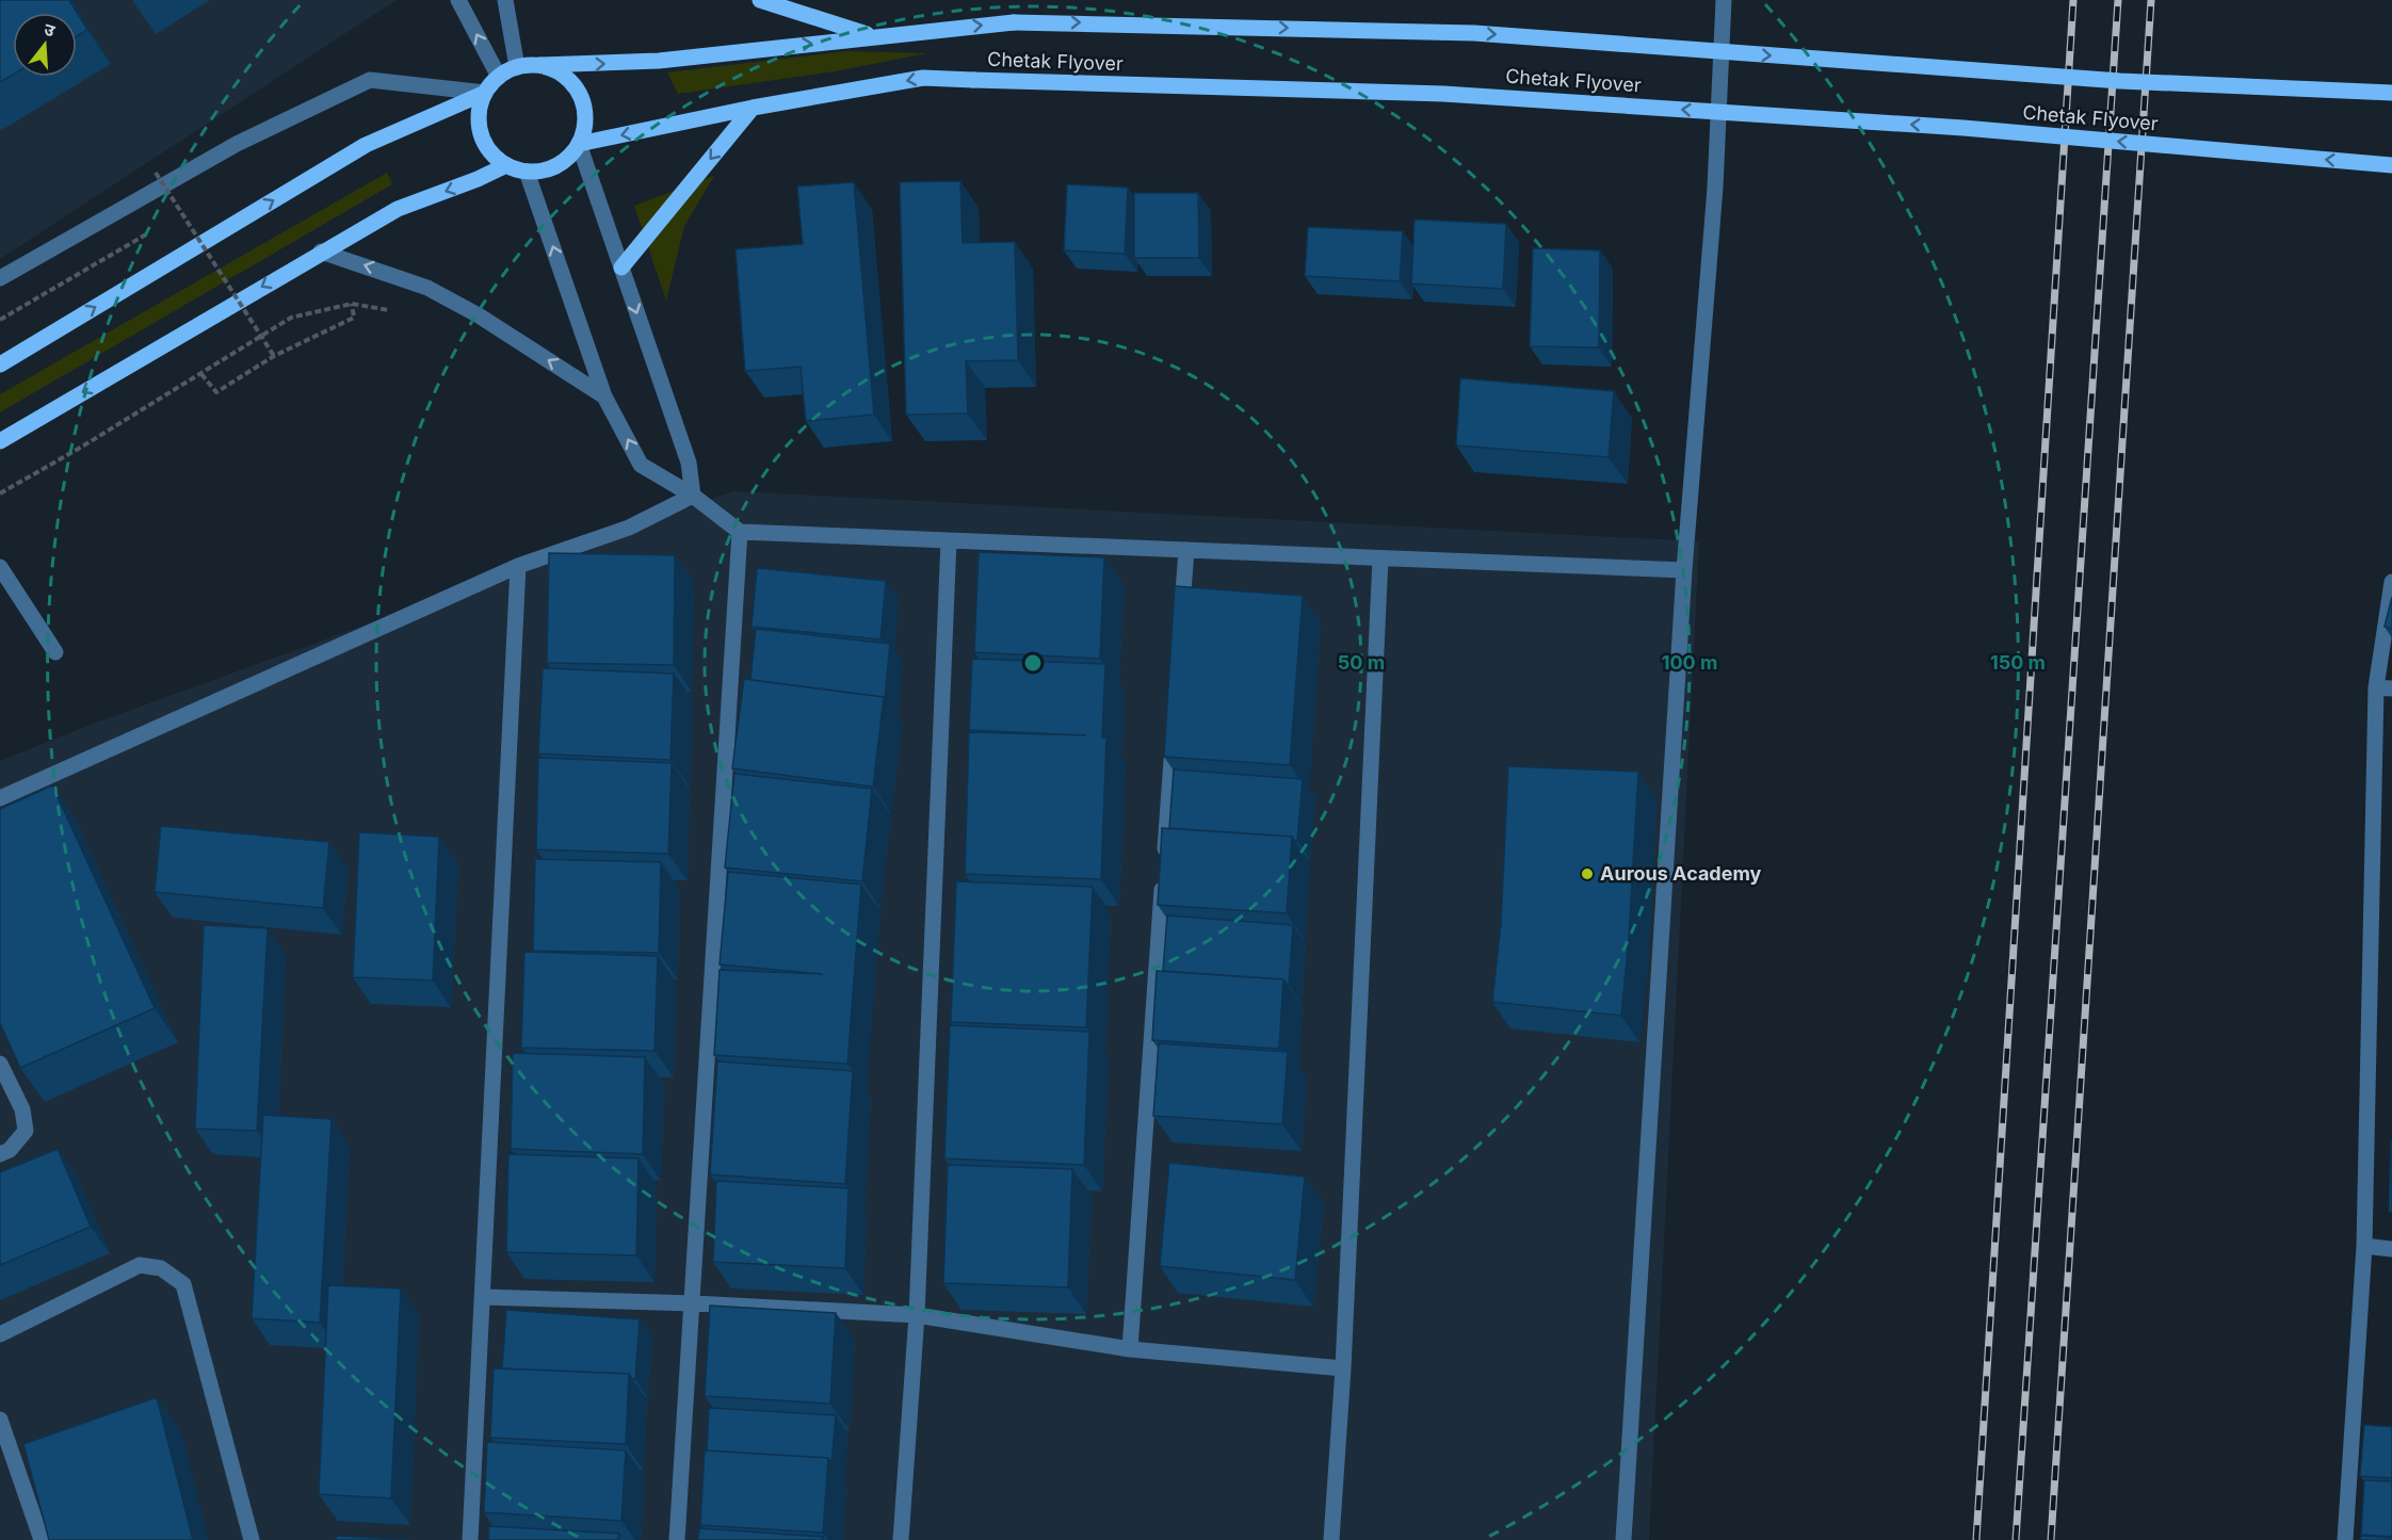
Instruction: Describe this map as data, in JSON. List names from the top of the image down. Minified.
{"streets":{"main road":["Chetak Flyover"]},"places":["Aurous Academy"],"north":"top","rings":["50 m","100 m","150 m"]}
